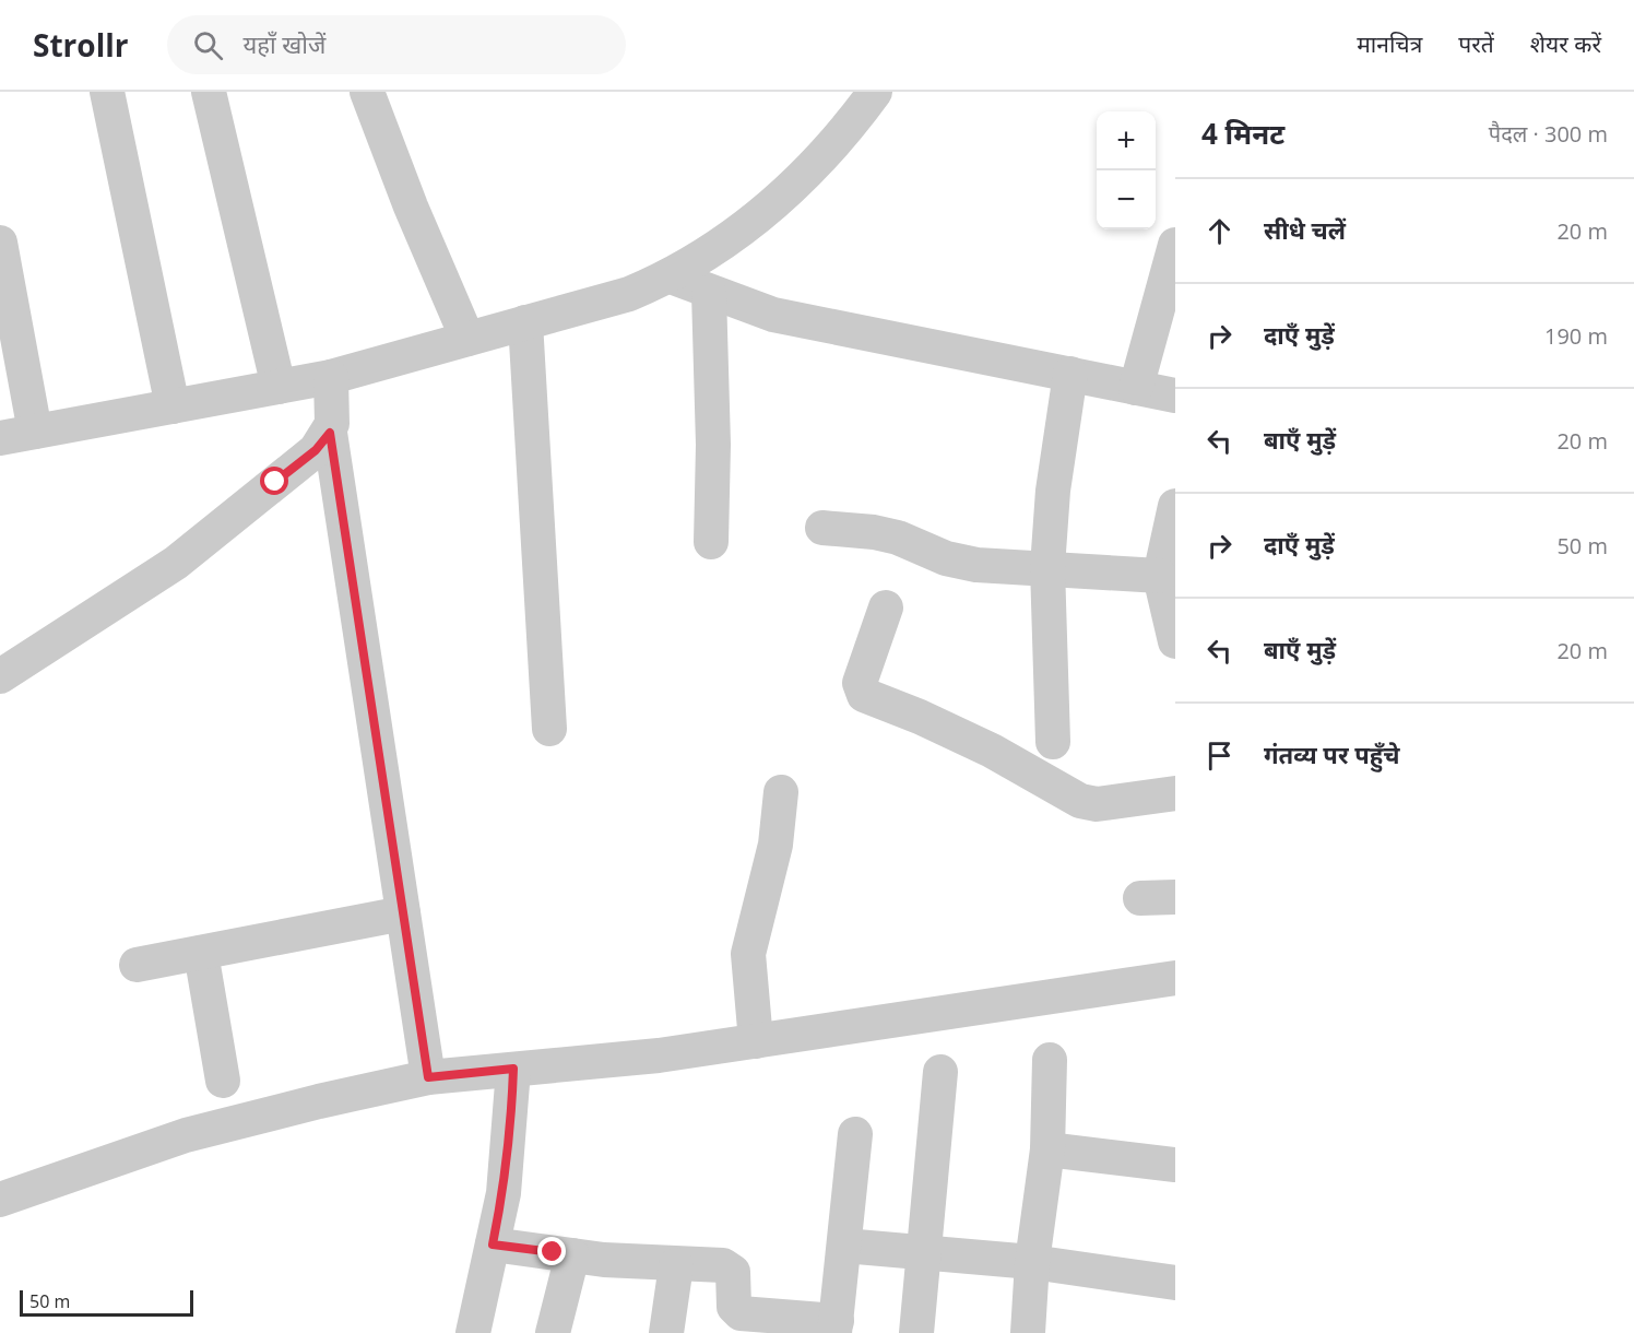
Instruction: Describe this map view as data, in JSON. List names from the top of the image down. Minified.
{"scale_bar":"50 m","page":{"header":"Strollr","search":"यहाँ खोजें","nav":["मानचित्र","परतें","शेयर करें"],"heading":["4 मिनट","पैदल · 300 m"],"map_buttons":["+","−"],"list":[["सीधे चलें","20 m"],["दाएँ मुड़ें","190 m"],["बाएँ मुड़ें","20 m"],["दाएँ मुड़ें","50 m"],["बाएँ मुड़ें","20 m"],"गंतव्य पर पहुँचे"],"scale":"50 m"}}
